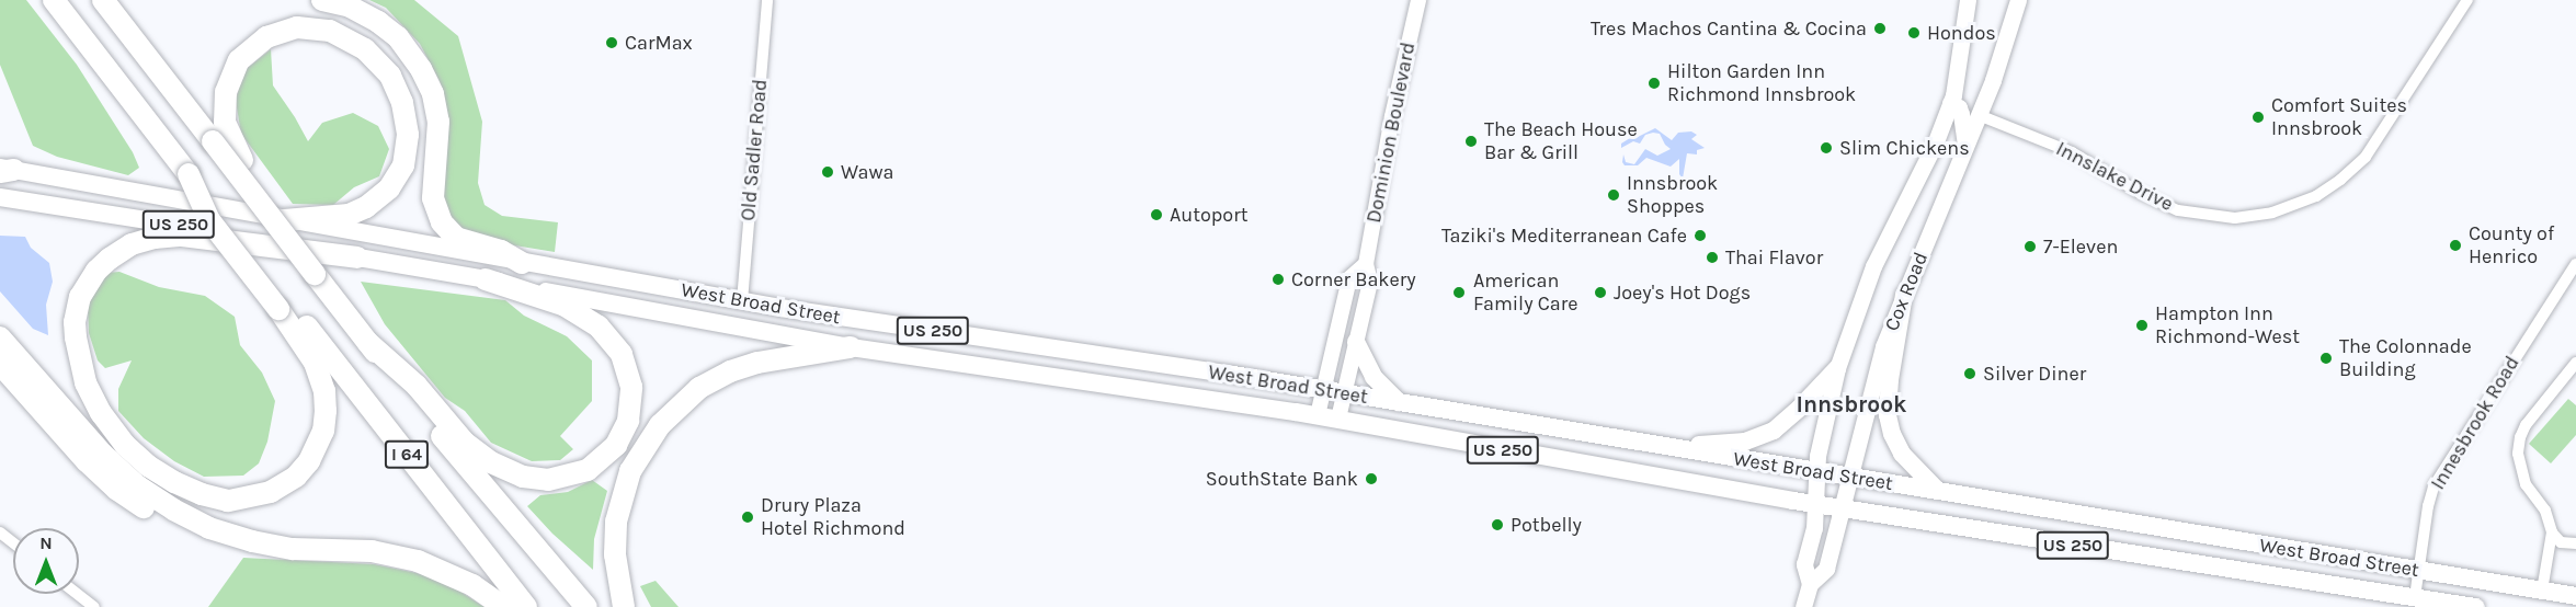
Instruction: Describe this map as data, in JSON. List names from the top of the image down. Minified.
{"streets":{"highway":["I 64"],"main road":["US 250","Cox Road","West Broad Street"],"street":["Dominion Boulevard","Old Sadler Road","Innslake Drive","Innesbrook Road"]},"crossings":[["Dominion Boulevard","West Broad Street"],["Old Sadler Road","West Broad Street"],["Innslake Drive","Cox Road"],["Cox Road","West Broad Street"],["West Broad Street","Innesbrook Road"]],"districts":["Innsbrook"],"places":["Tres Machos Cantina & Cocina","Hondos","CarMax","Hilton Garden Inn Richmond Innsbrook","Comfort Suites Innsbrook","The Beach House Bar & Grill","Slim Chickens","Wawa","Innsbrook Shoppes","Autoport","Taziki's Mediterranean Cafe","County of Henrico","7-Eleven","Thai Flavor","Corner Bakery","American Family Care","Joey's Hot Dogs","Hampton Inn Richmond-West","The Colonnade Building","Silver Diner","SouthState Bank","Drury Plaza Hotel Richmond","Potbelly"],"north":"top"}
